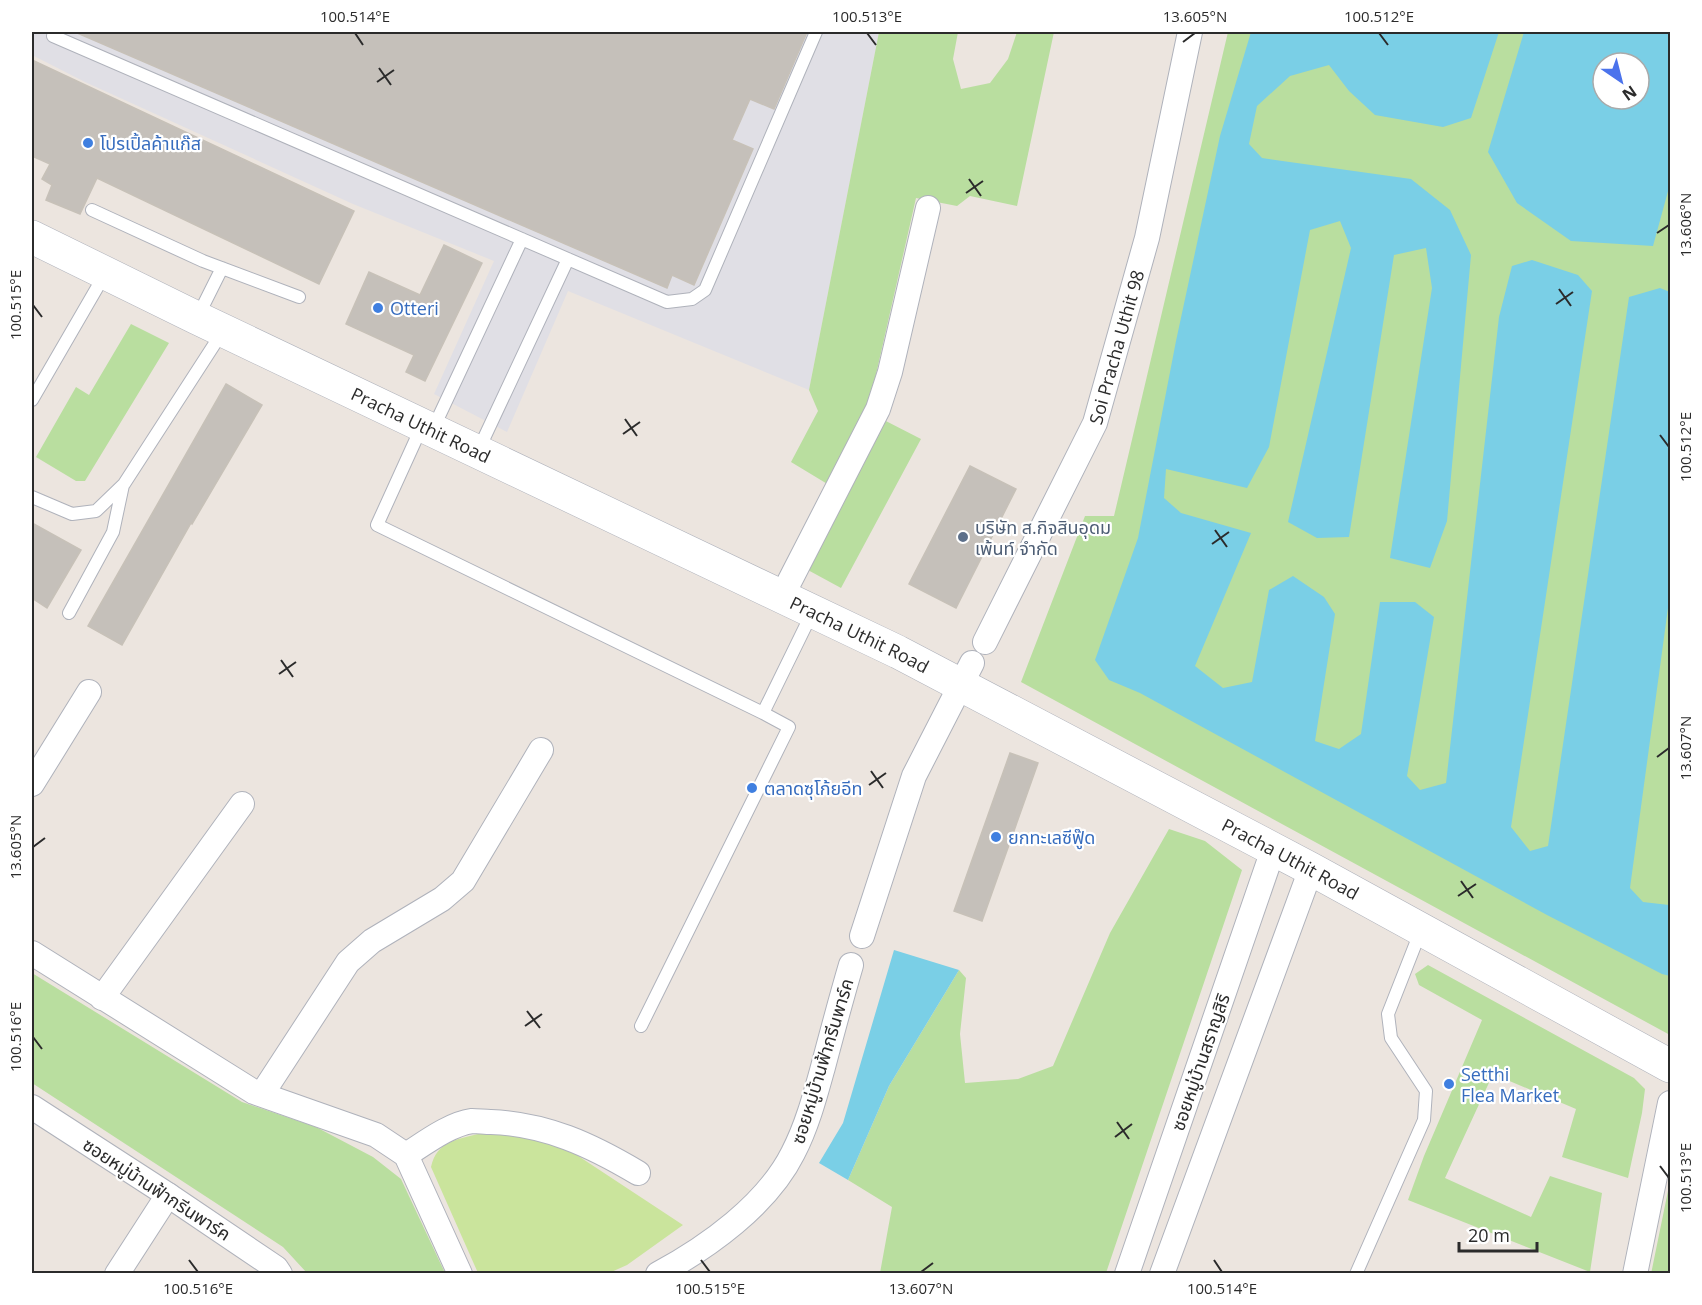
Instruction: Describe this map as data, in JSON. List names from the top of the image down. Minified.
{"streets":{"main road":["Pracha Uthit Road"],"street":["Soi Pracha Uthit 98","ซอยหมู่บ้านฟ้ากรีนพาร์ค","ซอยหมู่บ้านสราญสิริ"]},"crossings":[["Pracha Uthit Road","ซอยหมู่บ้านสราญสิริ"]],"places":["โปรเปิ้ลค้าแก๊ส","Otteri","บริษัท ส.กิจสินอุดม เพ้นท์ จำกัด","ตลาดซุโก้ยอีท","ยกทะเลซีฟู๊ด","Setthi Flea Market"],"scale_bar":"20 m","north":"bottom right","coordinates":["100.514°E","100.513°E","13.605°N","100.512°E","13.606°N","100.515°E","13.607°N","100.516°E"]}
